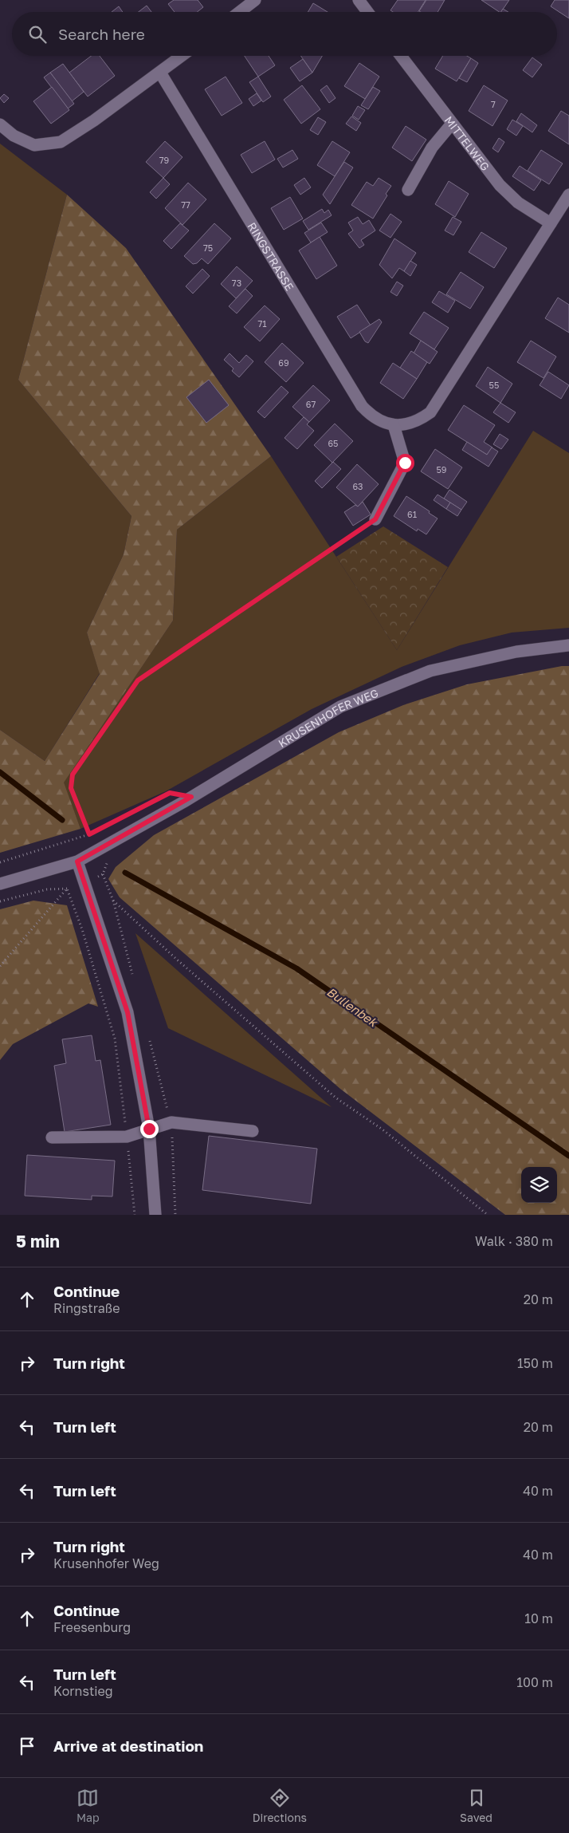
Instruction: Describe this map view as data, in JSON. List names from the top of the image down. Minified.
{"streets":{"street":["MITTELWEG","RINGSTRASSE","KRUSENHOFER WEG"]},"water":["Bullenbek"],"house_numbers":["7","79","77","75","73","71","69","55","67","65","59","63","61"],"page":{"search":"Search here","heading":["5 min","Walk · 380 m"],"list":[["Continue","Ringstraße","20 m"],["Turn right","150 m"],["Turn left","20 m"],["Turn left","40 m"],["Turn right","Krusenhofer Weg","40 m"],["Continue","Freesenburg","10 m"],["Turn left","Kornstieg","100 m"],"Arrive at destination"],"nav":["Map","Directions","Saved"]}}
